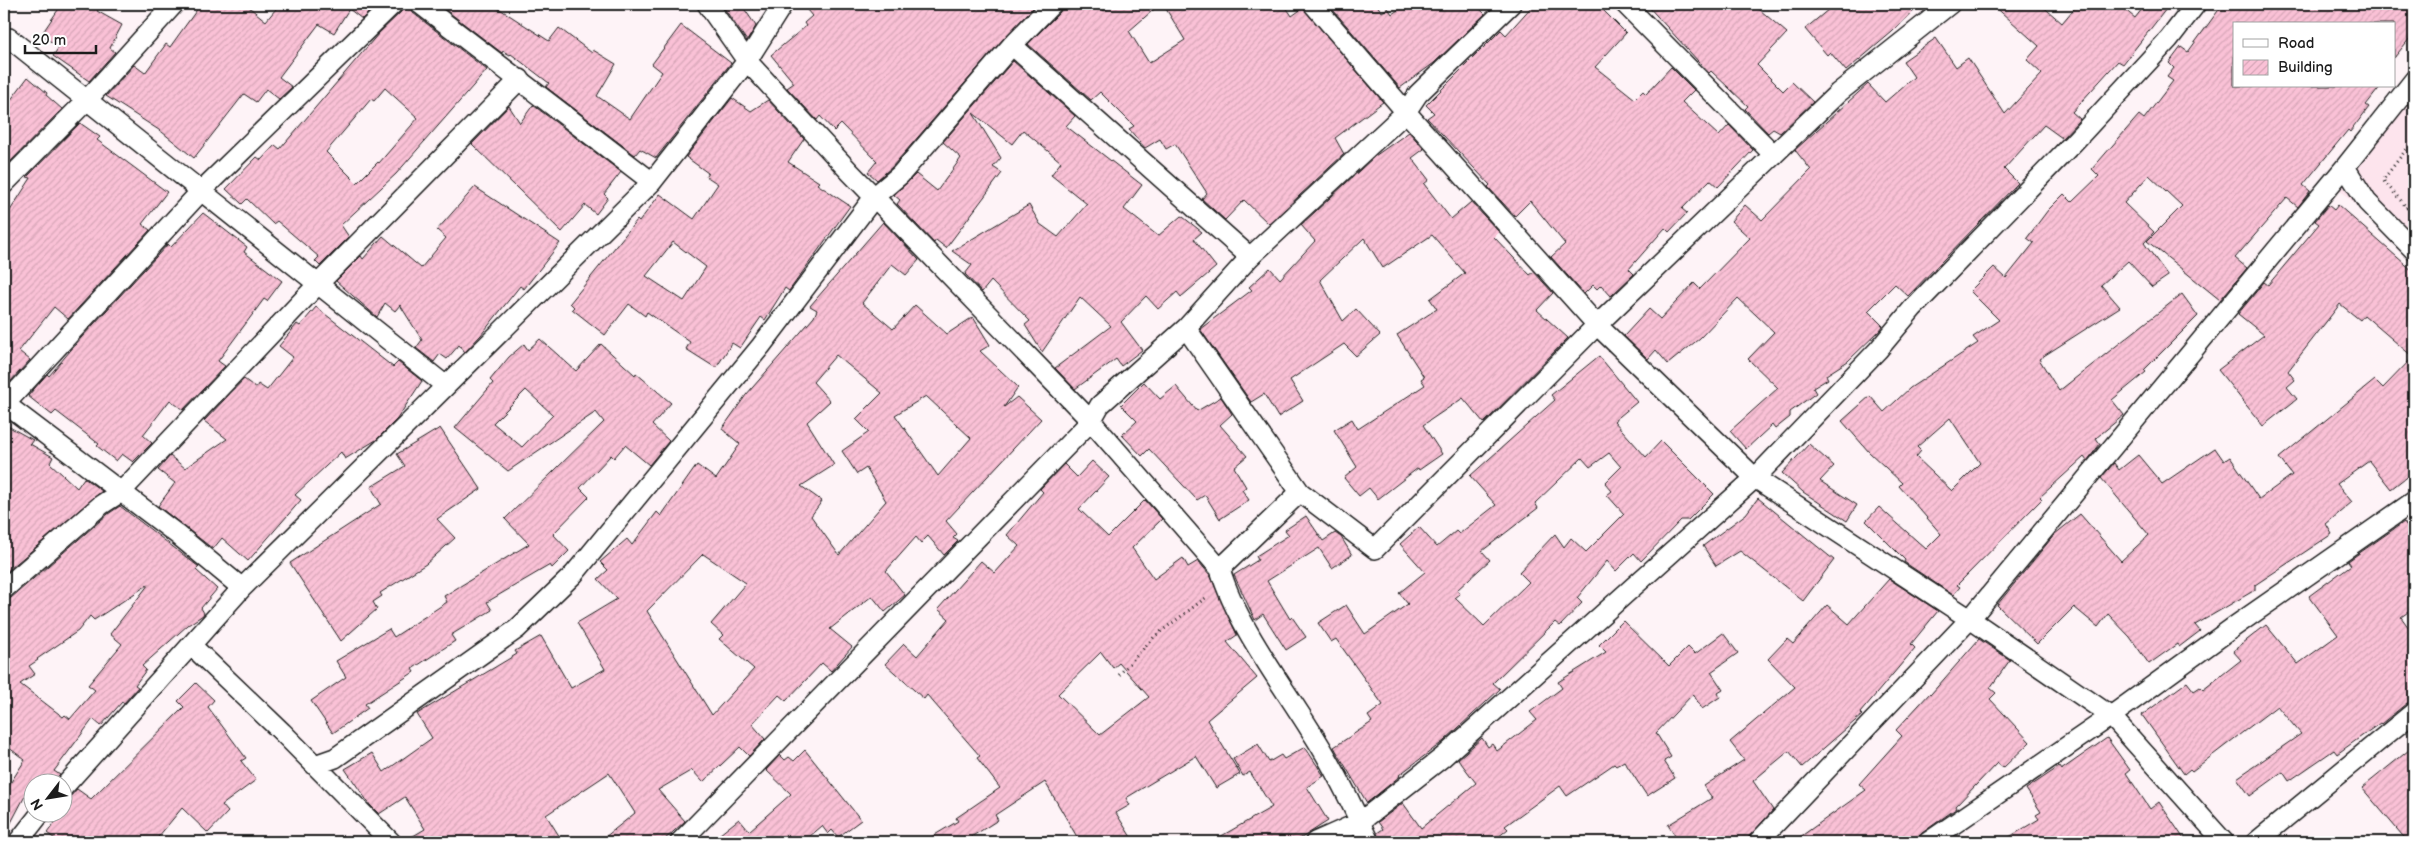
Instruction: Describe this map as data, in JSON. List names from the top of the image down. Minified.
{"legend":["Road","Building"],"scale_bar":"20 m","north":"bottom left"}
